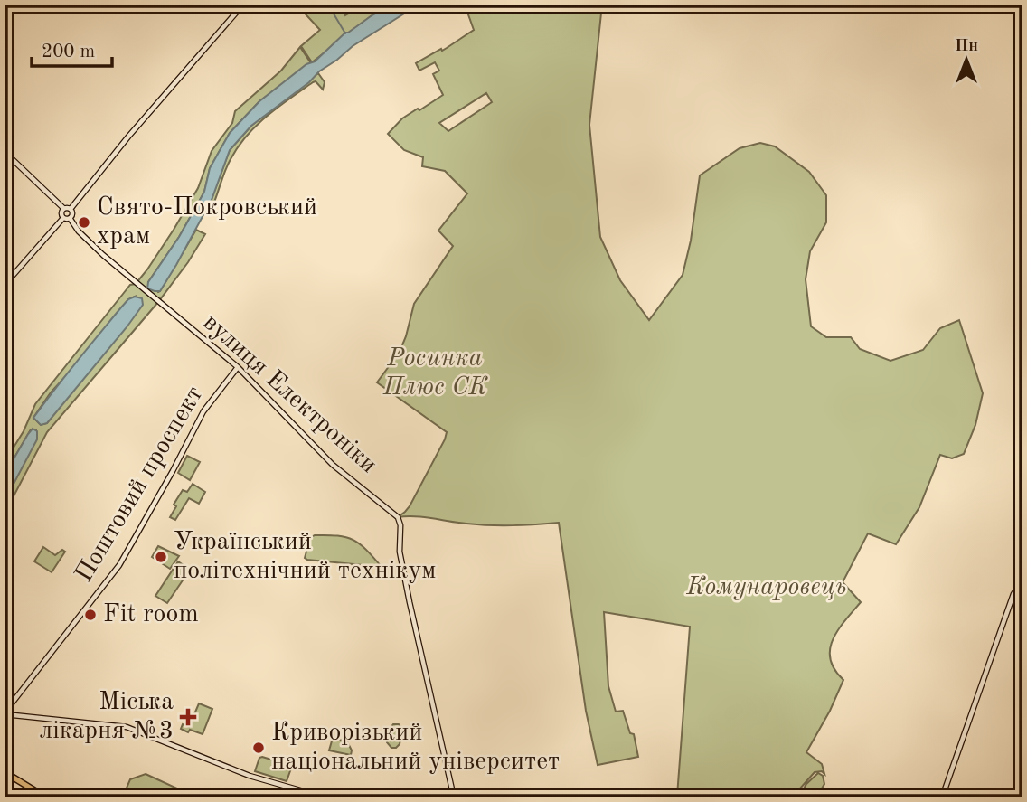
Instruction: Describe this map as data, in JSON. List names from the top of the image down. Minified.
{"streets":{"street":["вулиця Електроніки","Поштовий проспект"]},"crossings":[["вулиця Електроніки","Поштовий проспект"]],"parks":["Росинка Плюс СК","Комунаровець"],"places":{"other":["Свято-Покровський храм","Український політехнічний технікум","Fit room","Криворізький національний університет"],"health":["Міська лікарня №3"]},"scale_bar":"200 m","north":"top"}
